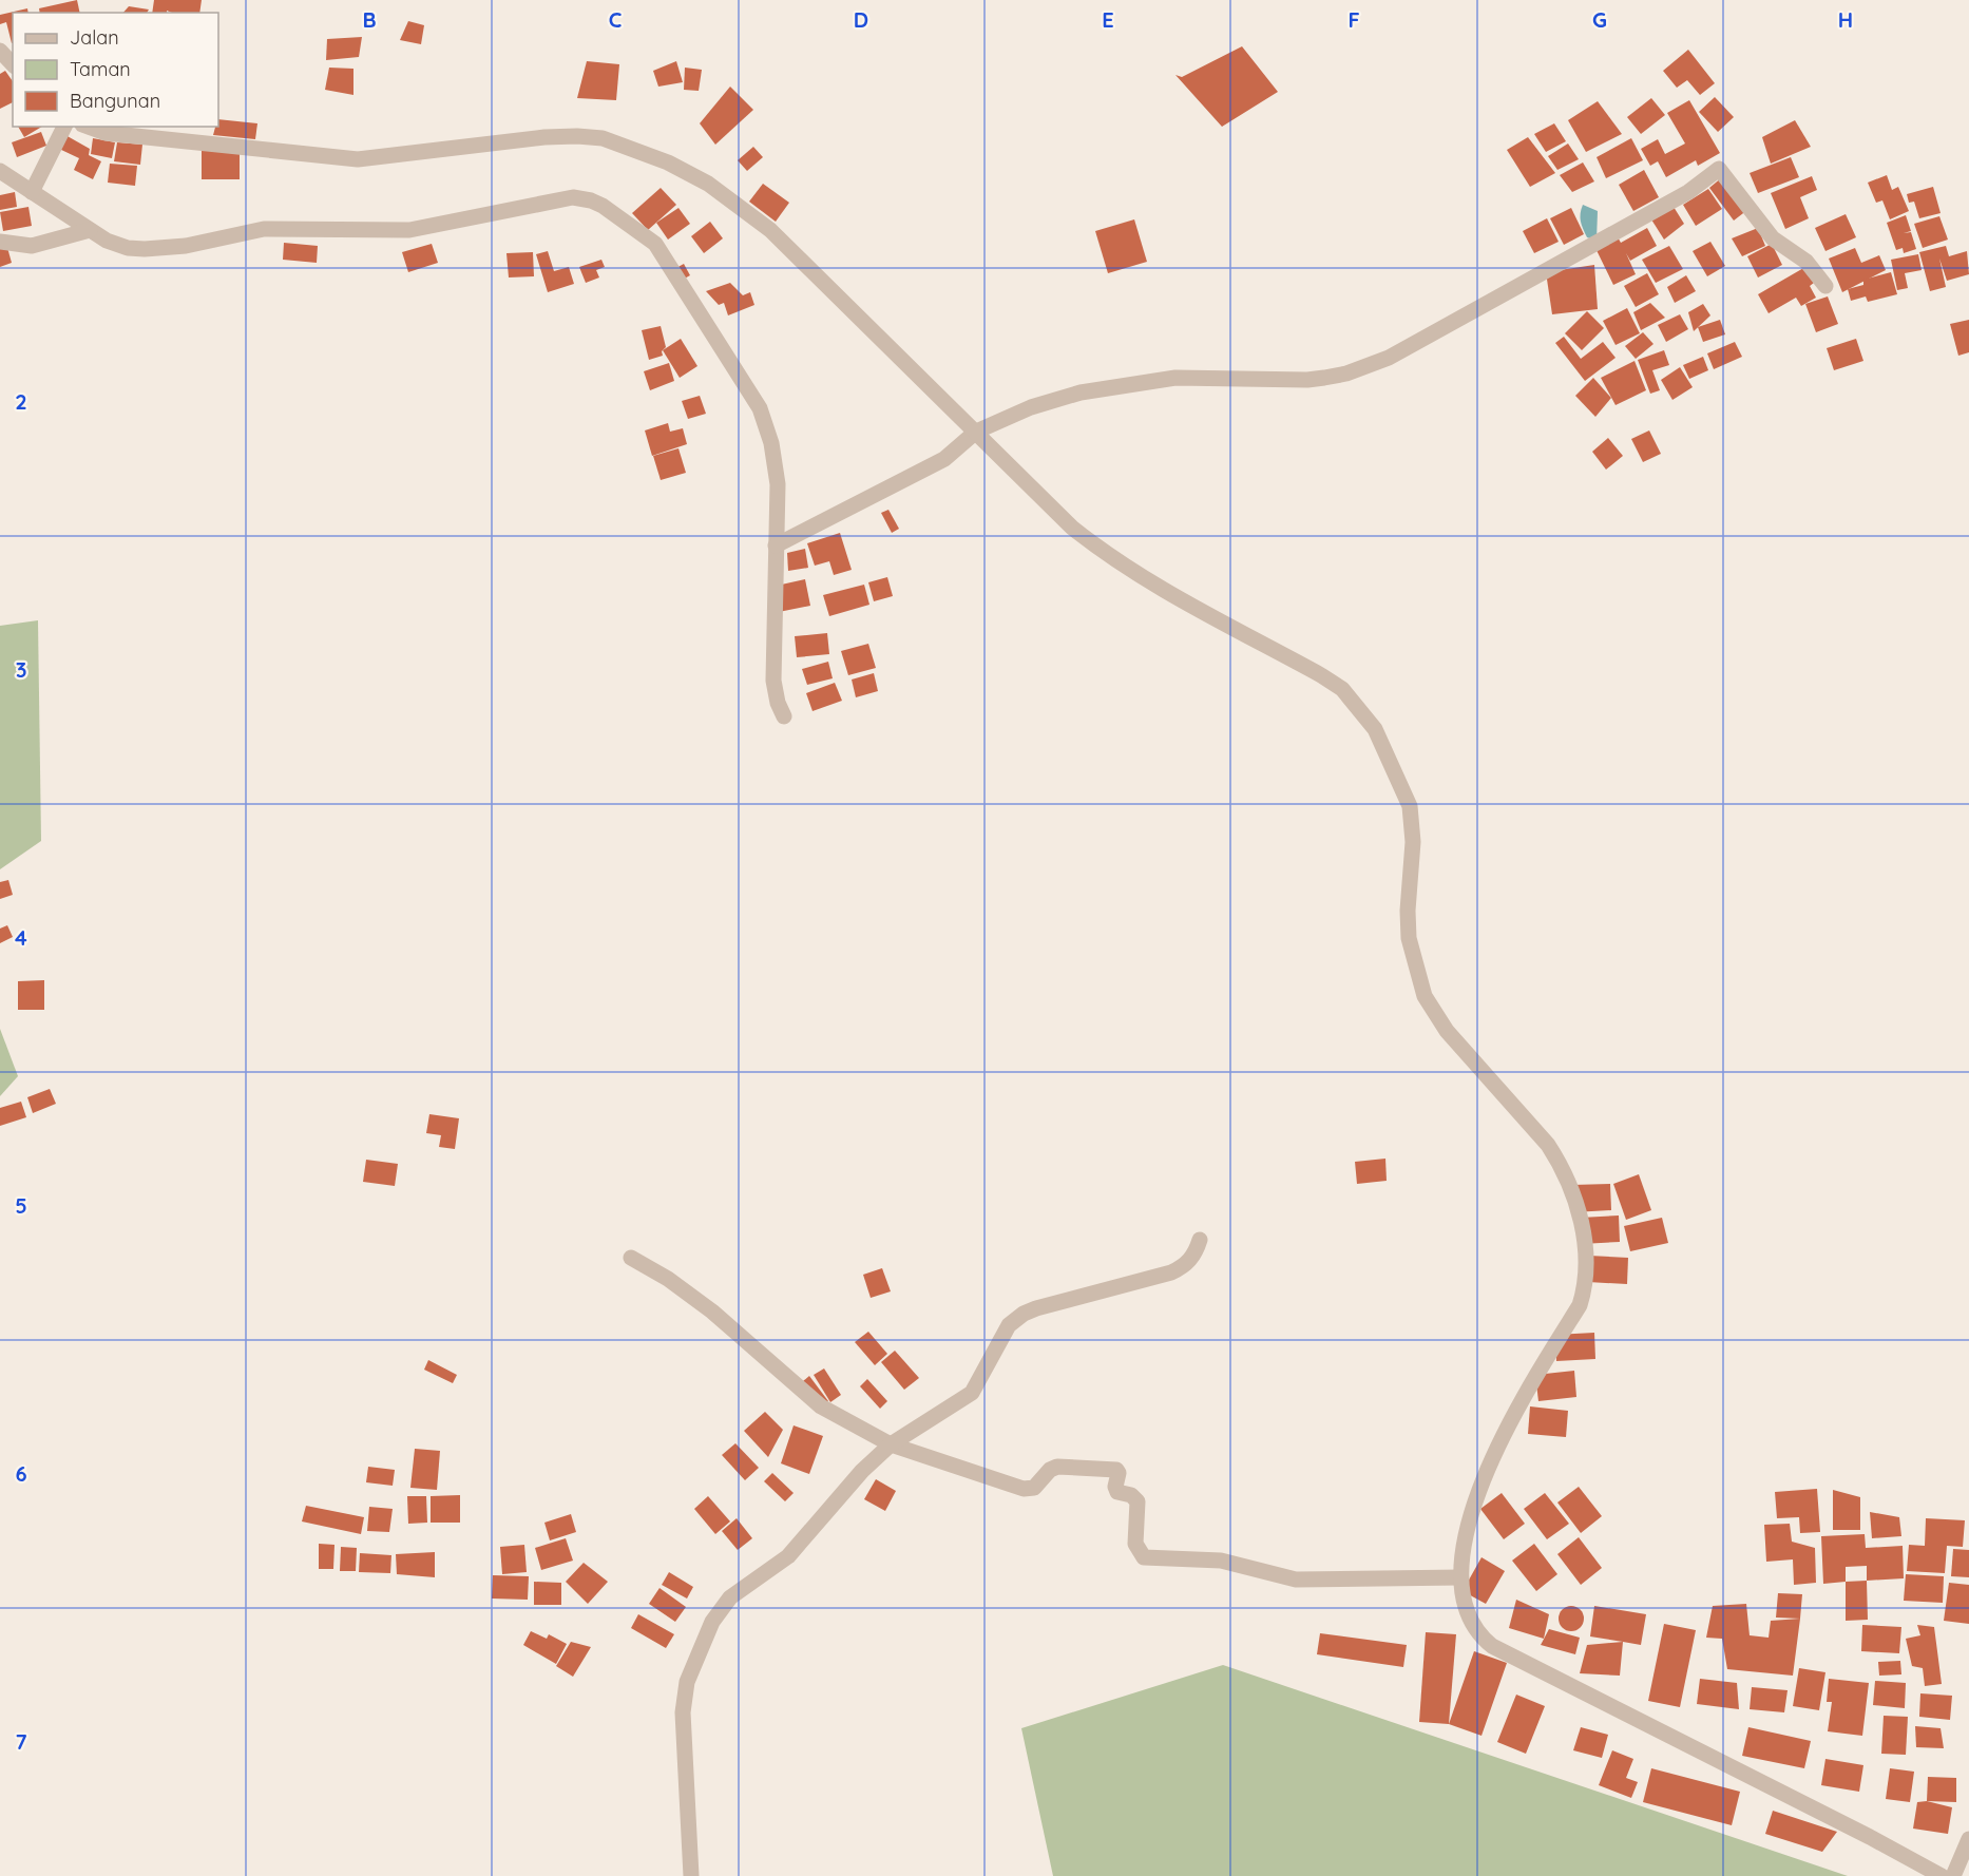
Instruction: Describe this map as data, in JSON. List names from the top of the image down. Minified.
{"legend":["Jalan","Taman","Bangunan"],"grid":{"columns":["B","C","D","E","F","G","H"],"rows":["2","3","4","5","6","7"]}}
